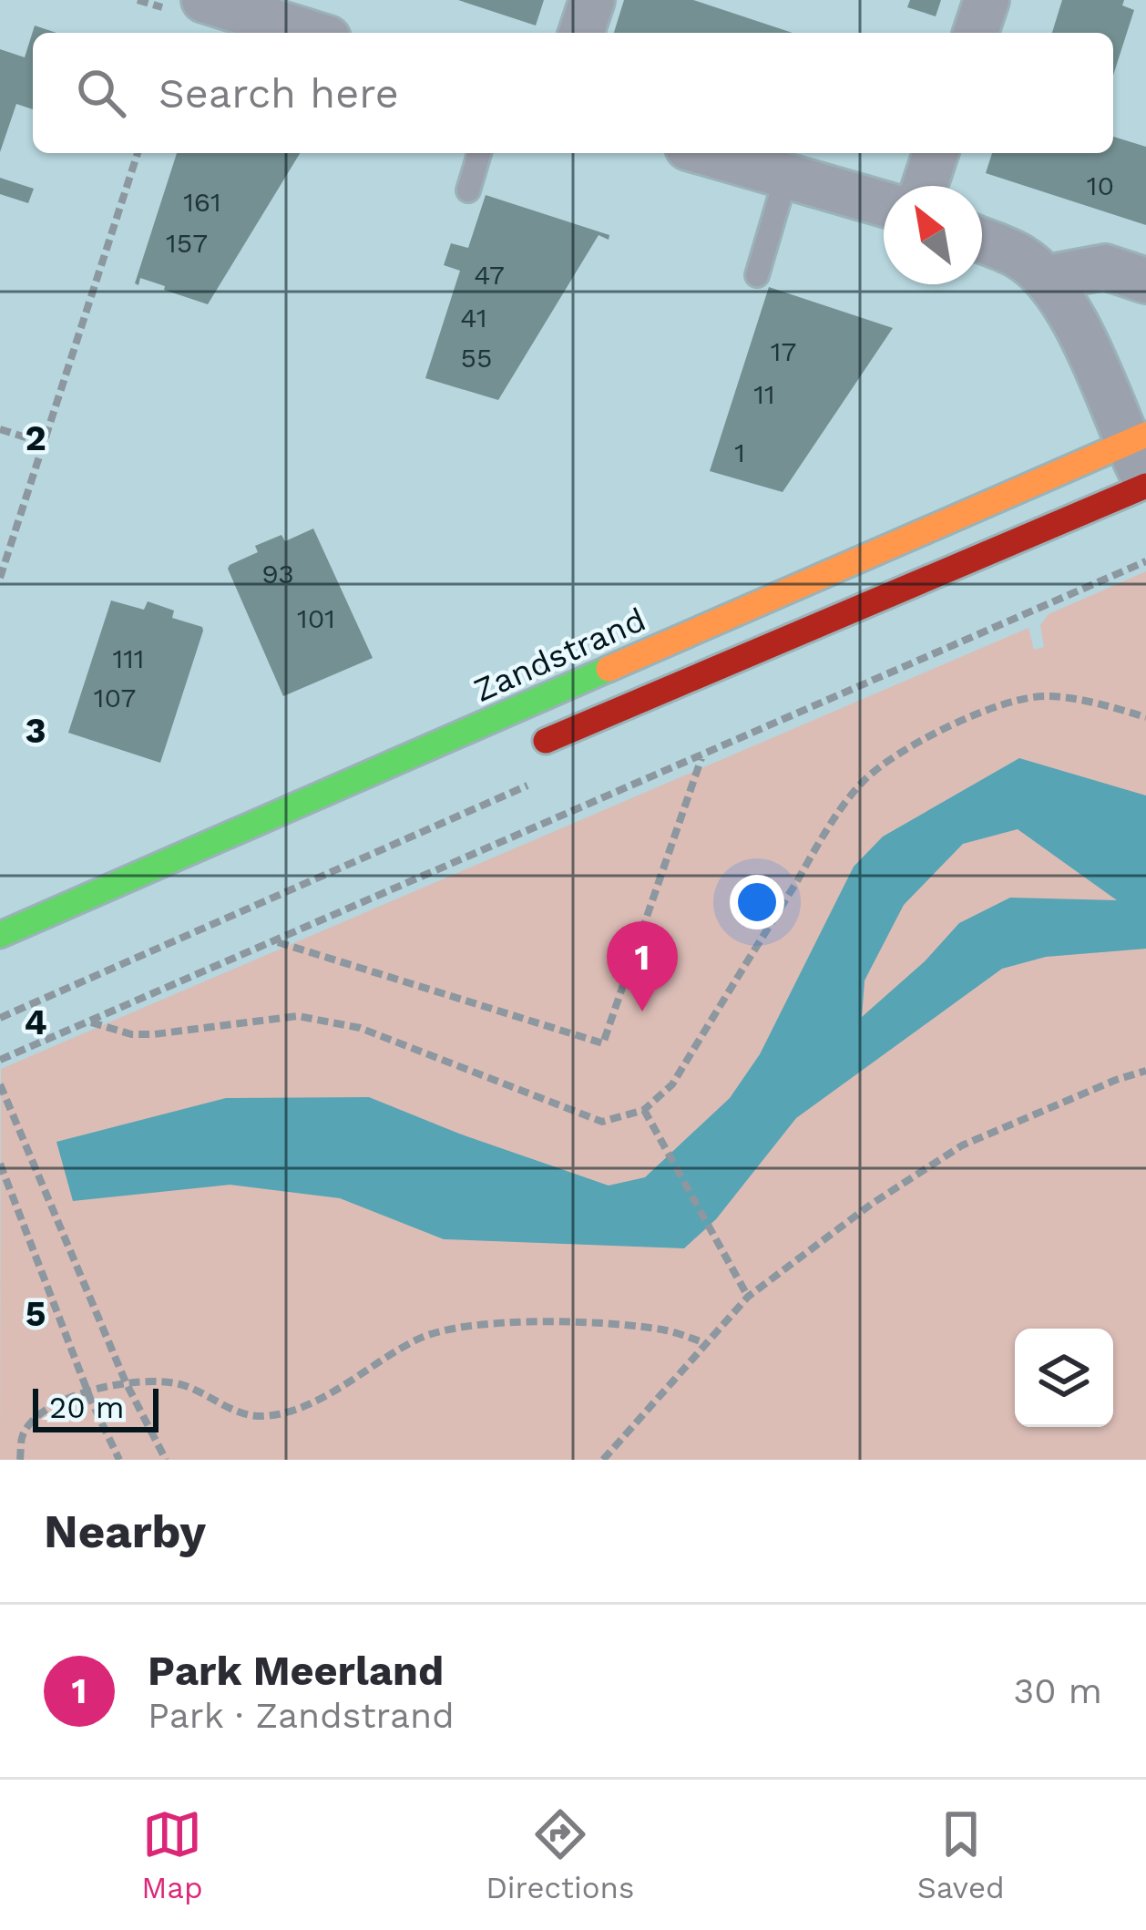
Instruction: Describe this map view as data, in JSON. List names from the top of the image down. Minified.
{"streets":{"street":["Zandstrand"]},"house_numbers":["10","161","157","47","41","17","55","11","1","93","101","111","107"],"scale_bar":"20 m","north":"top left","page":{"search":"Search here","pins":"1","scale":"20 m","heading":"Nearby","list":[{"mark":"1","name":"Park Meerland","note":"Park · Zandstrand","value":"30 m"}],"nav":["Map","Directions","Saved"]},"grid":{"rows":["2","3","4","5"]}}
